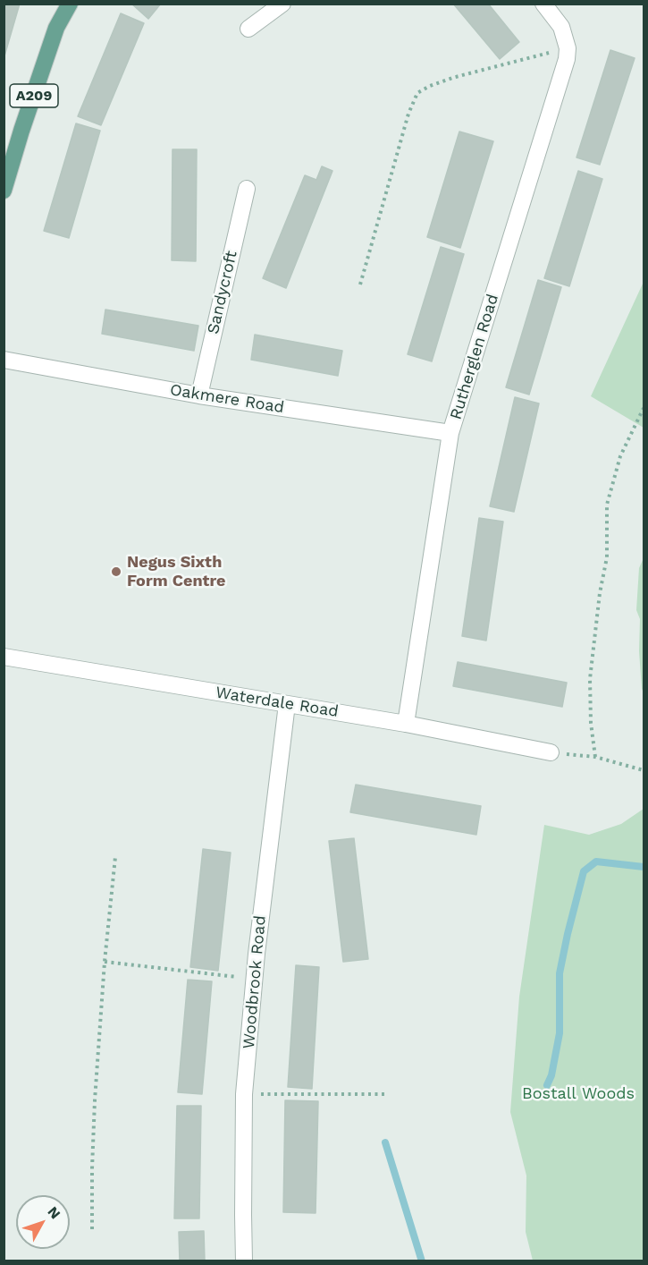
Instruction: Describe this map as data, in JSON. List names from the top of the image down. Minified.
{"streets":{"main road":["A209"],"street":["Sandycroft","Rutherglen Road","Oakmere Road","Waterdale Road","Woodbrook Road"]},"crossings":[["Sandycroft","Oakmere Road"],["Rutherglen Road","Oakmere Road"],["Rutherglen Road","Waterdale Road"],["Waterdale Road","Woodbrook Road"]],"parks":["Bostall Woods"],"places":["Negus Sixth Form Centre"],"north":"top right"}
